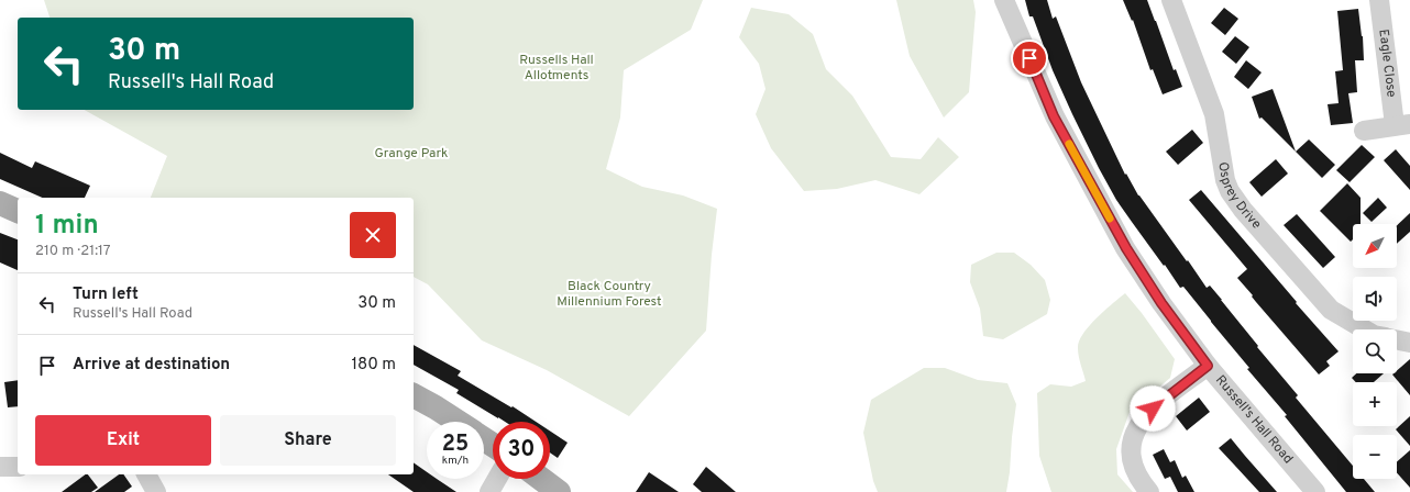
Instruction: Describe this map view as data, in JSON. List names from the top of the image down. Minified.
{"streets":{"street":["Eagle Close","Osprey Drive","Russell's Hall Road"]},"parks":["Russells Hall Allotments","Grange Park","Black Country Millennium Forest"],"north":"bottom left","page":{"turn":["30 m","Russell's Hall Road"],"heading":["1 min","210 m · 21:17"],"map_buttons":["+","−"],"list":[{"name":"Turn left","note":"Russell's Hall Road","value":"30 m"},{"name":"Arrive at destination","value":"180 m"}],"buttons":["Exit","Share"],"speed":"25 km/h","limit":"30"}}
